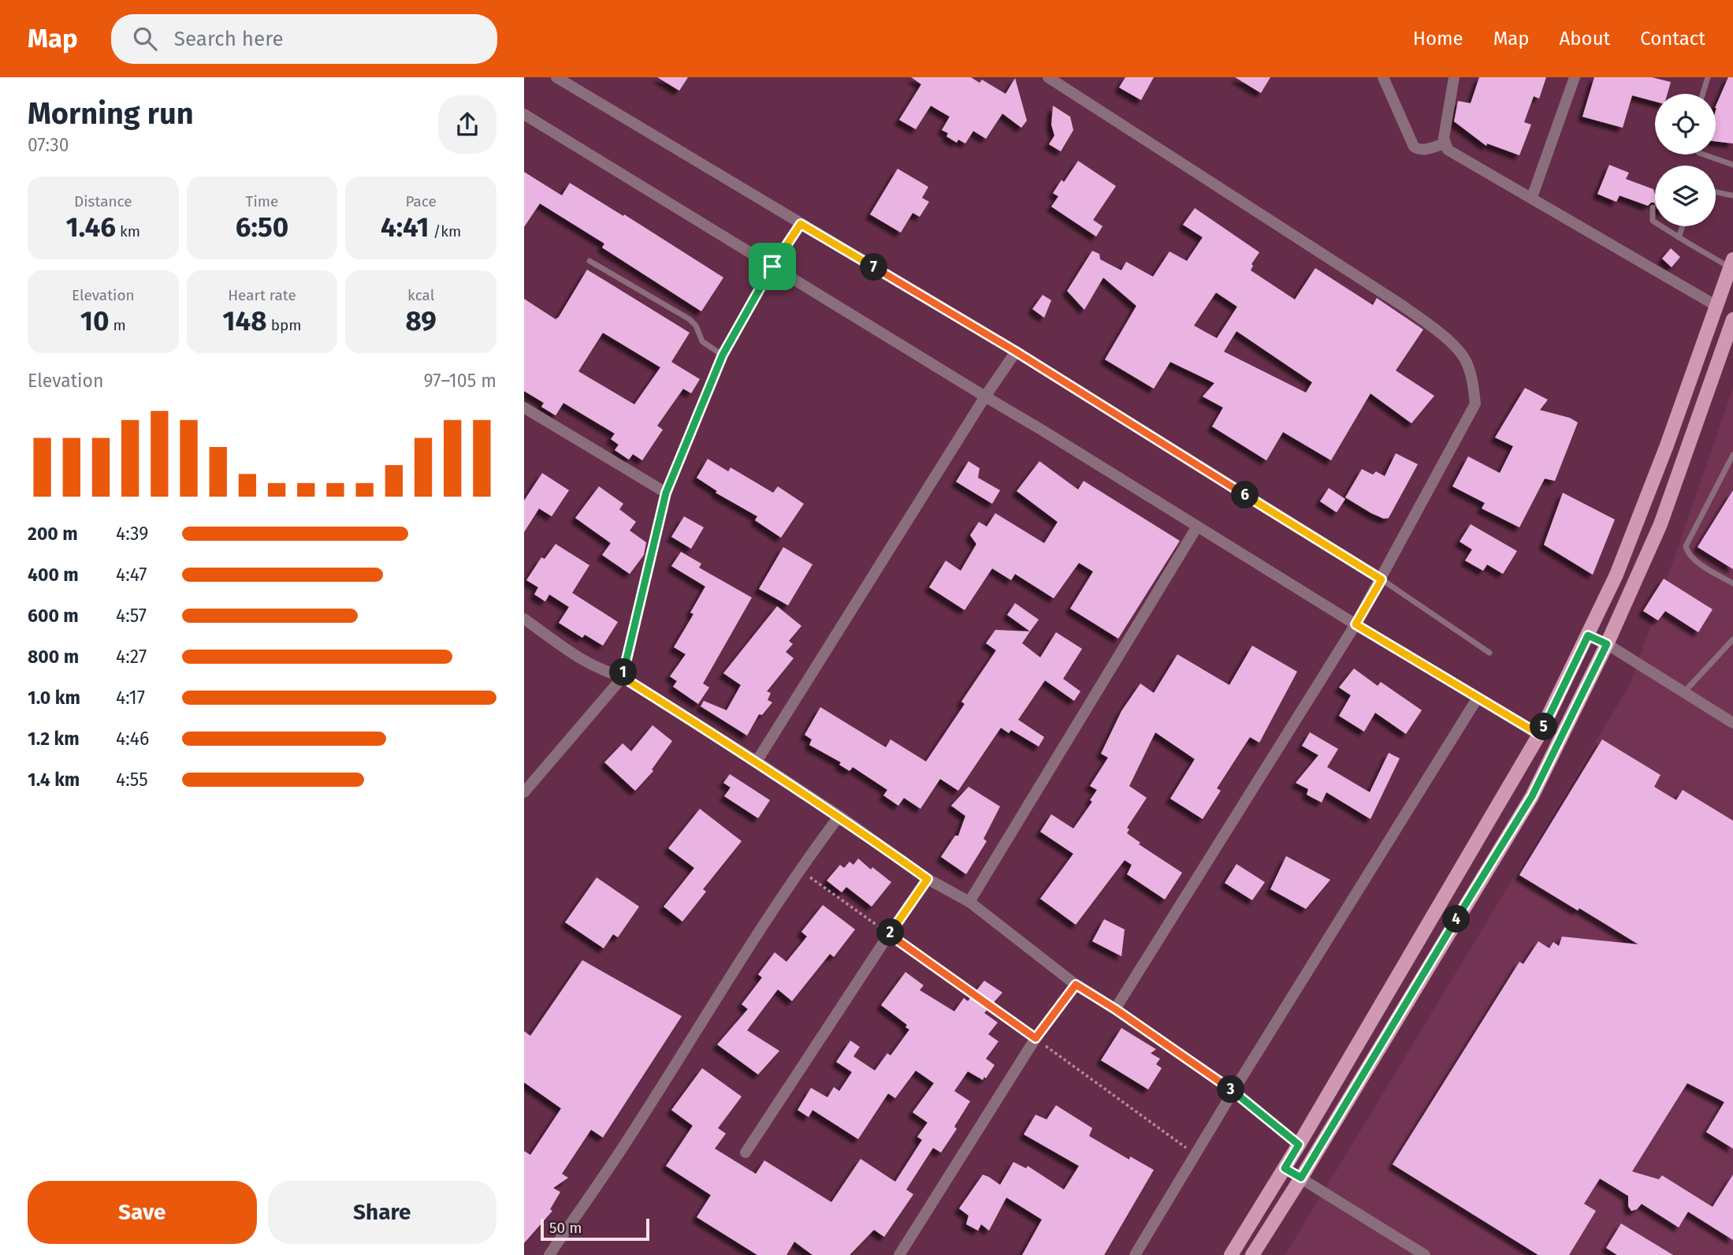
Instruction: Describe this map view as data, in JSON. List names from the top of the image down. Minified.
{"scale_bar":"50 m","page":{"header":"Map","search":"Search here","nav":["Home","Map","About","Contact"],"heading":["Morning run","07:30"],"stats":[["Distance","1.46 km"],["Time","6:50"],["Pace","4:41 /km"],["Elevation","10 m"],["Heart rate","148 bpm"],["kcal","89"]],"pins":["7","6","1","5","4","2","3"],"chart":["Elevation","97–105 m"],"list":[{"name":"200 m","note":"4:39"},{"name":"400 m","note":"4:47"},{"name":"600 m","note":"4:57"},{"name":"800 m","note":"4:27"},{"name":"1.0 km","note":"4:17"},{"name":"1.2 km","note":"4:46"},{"name":"1.4 km","note":"4:55"}],"buttons":["Save","Share"],"scale":"50 m"}}
